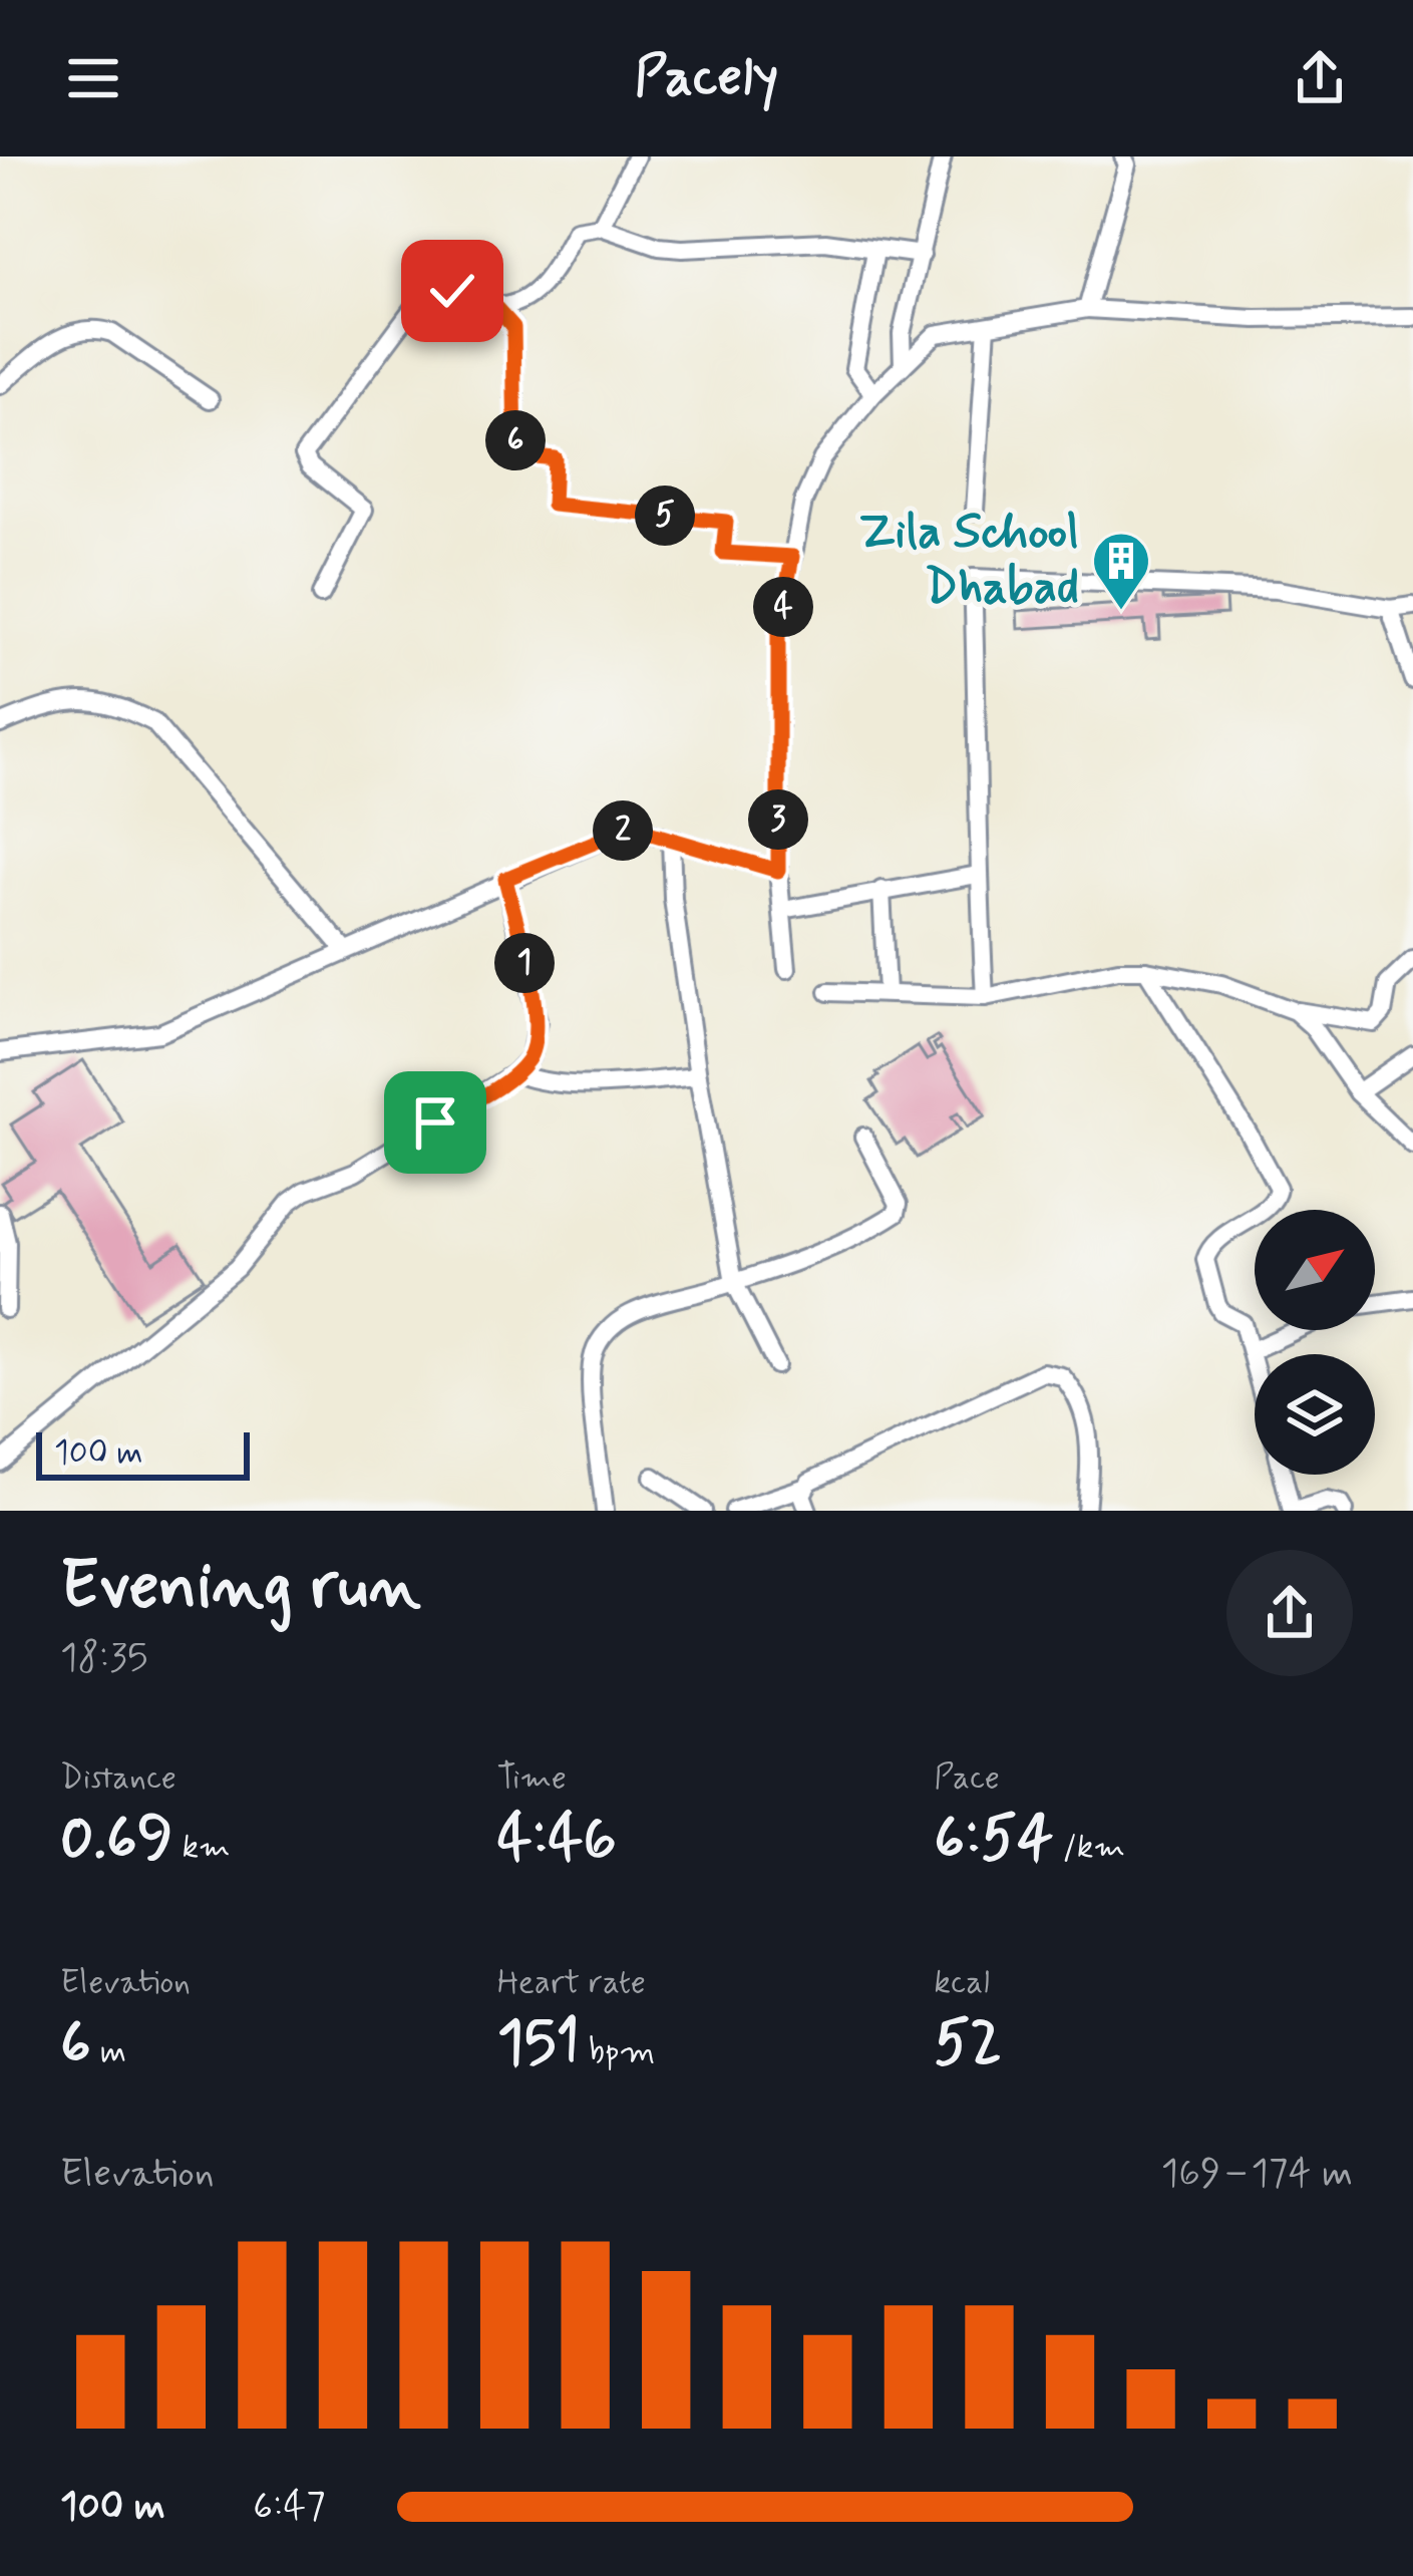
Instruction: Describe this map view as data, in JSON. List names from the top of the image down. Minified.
{"places":{"building":["Zila School Dhabad"]},"scale_bar":"100 m","north":"top right","page":{"header":"Pacely","pins":["6","5","4","3","2","1"],"scale":"100 m","heading":["Evening run","18:35"],"stats":[["Distance","0.69 km"],["Time","4:46"],["Pace","6:54 /km"],["Elevation","6 m"],["Heart rate","151 bpm"],["kcal","52"]],"chart":["Elevation","169–174 m"],"list":[{"name":"100 m","note":"6:47"}]}}
